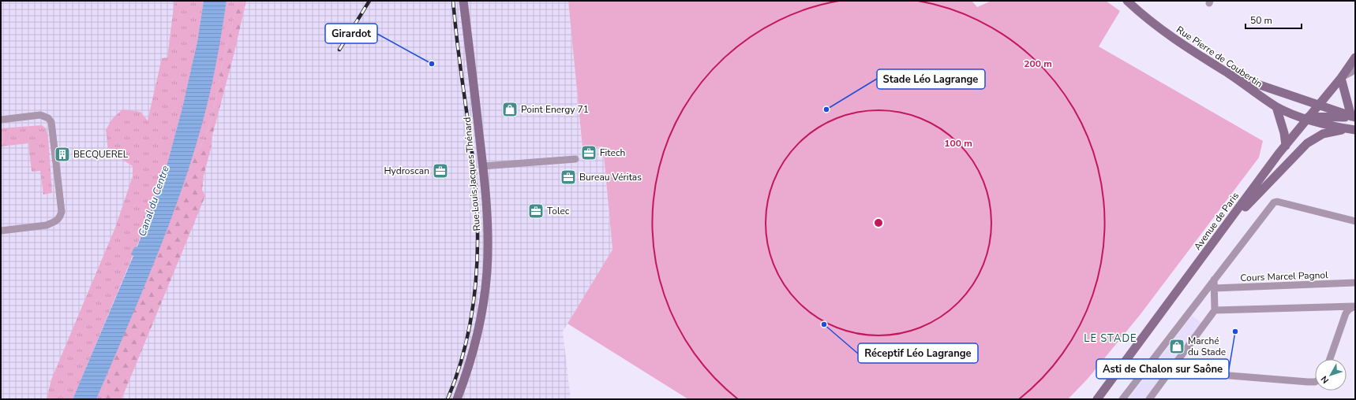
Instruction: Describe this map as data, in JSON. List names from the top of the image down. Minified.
{"streets":{"main road":["Rue Pierre de Coubertin","Rue Louis Jacques Thénard","Avenue de Paris"],"street":["Cours Marcel Pagnol"]},"crossings":[["Rue Pierre de Coubertin","Avenue de Paris"]],"districts":["LE STADE"],"water":["Canal du Centre"],"places":{"other":["Girardot","Stade Léo Lagrange","Réceptif Léo Lagrange","Asti de Chalon sur Saône"],"shop":["Point Energy 71","Marché du Stade"],"office":["Fitech","Hydroscan","Bureau Véritas","Tolec"],"building":["BECQUEREL"]},"scale_bar":"50 m","north":"bottom left","rings":["200 m","100 m"]}
